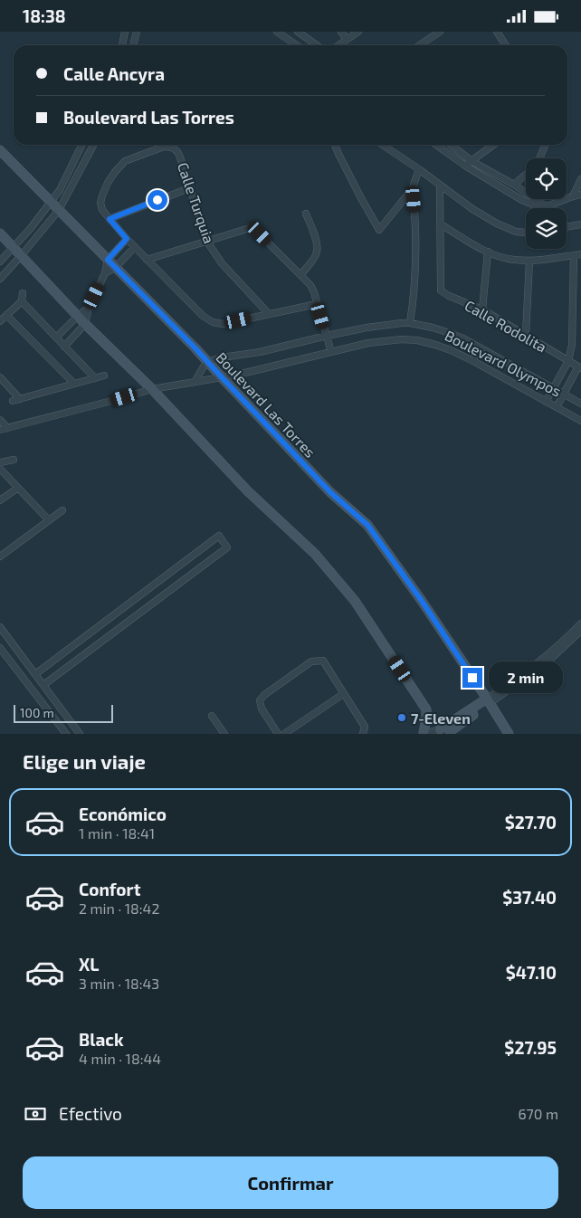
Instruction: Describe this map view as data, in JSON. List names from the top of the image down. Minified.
{"streets":{"main road":["Boulevard Las Torres"],"street":["Calle Turquia","Calle Rodolita","Boulevard Olympos"]},"crossings":[["Boulevard Olympos","Boulevard Las Torres"]],"places":["7-Eleven"],"scale_bar":"100 m","page":{"status":"18:38","banner":["Calle Ancyra","Boulevard Las Torres"],"bubble":"2 min","scale":"100 m","heading":"Elige un viaje","list":[{"name":"Económico","note":"1 min · 18:41","value":"$27.70"},{"name":"Confort","note":"2 min · 18:42","value":"$37.40"},{"name":"XL","note":"3 min · 18:43","value":"$47.10"},{"name":"Black","note":"4 min · 18:44","value":"$27.95"}],"pay":["Efectivo","670 m"],"buttons":"Confirmar"}}
